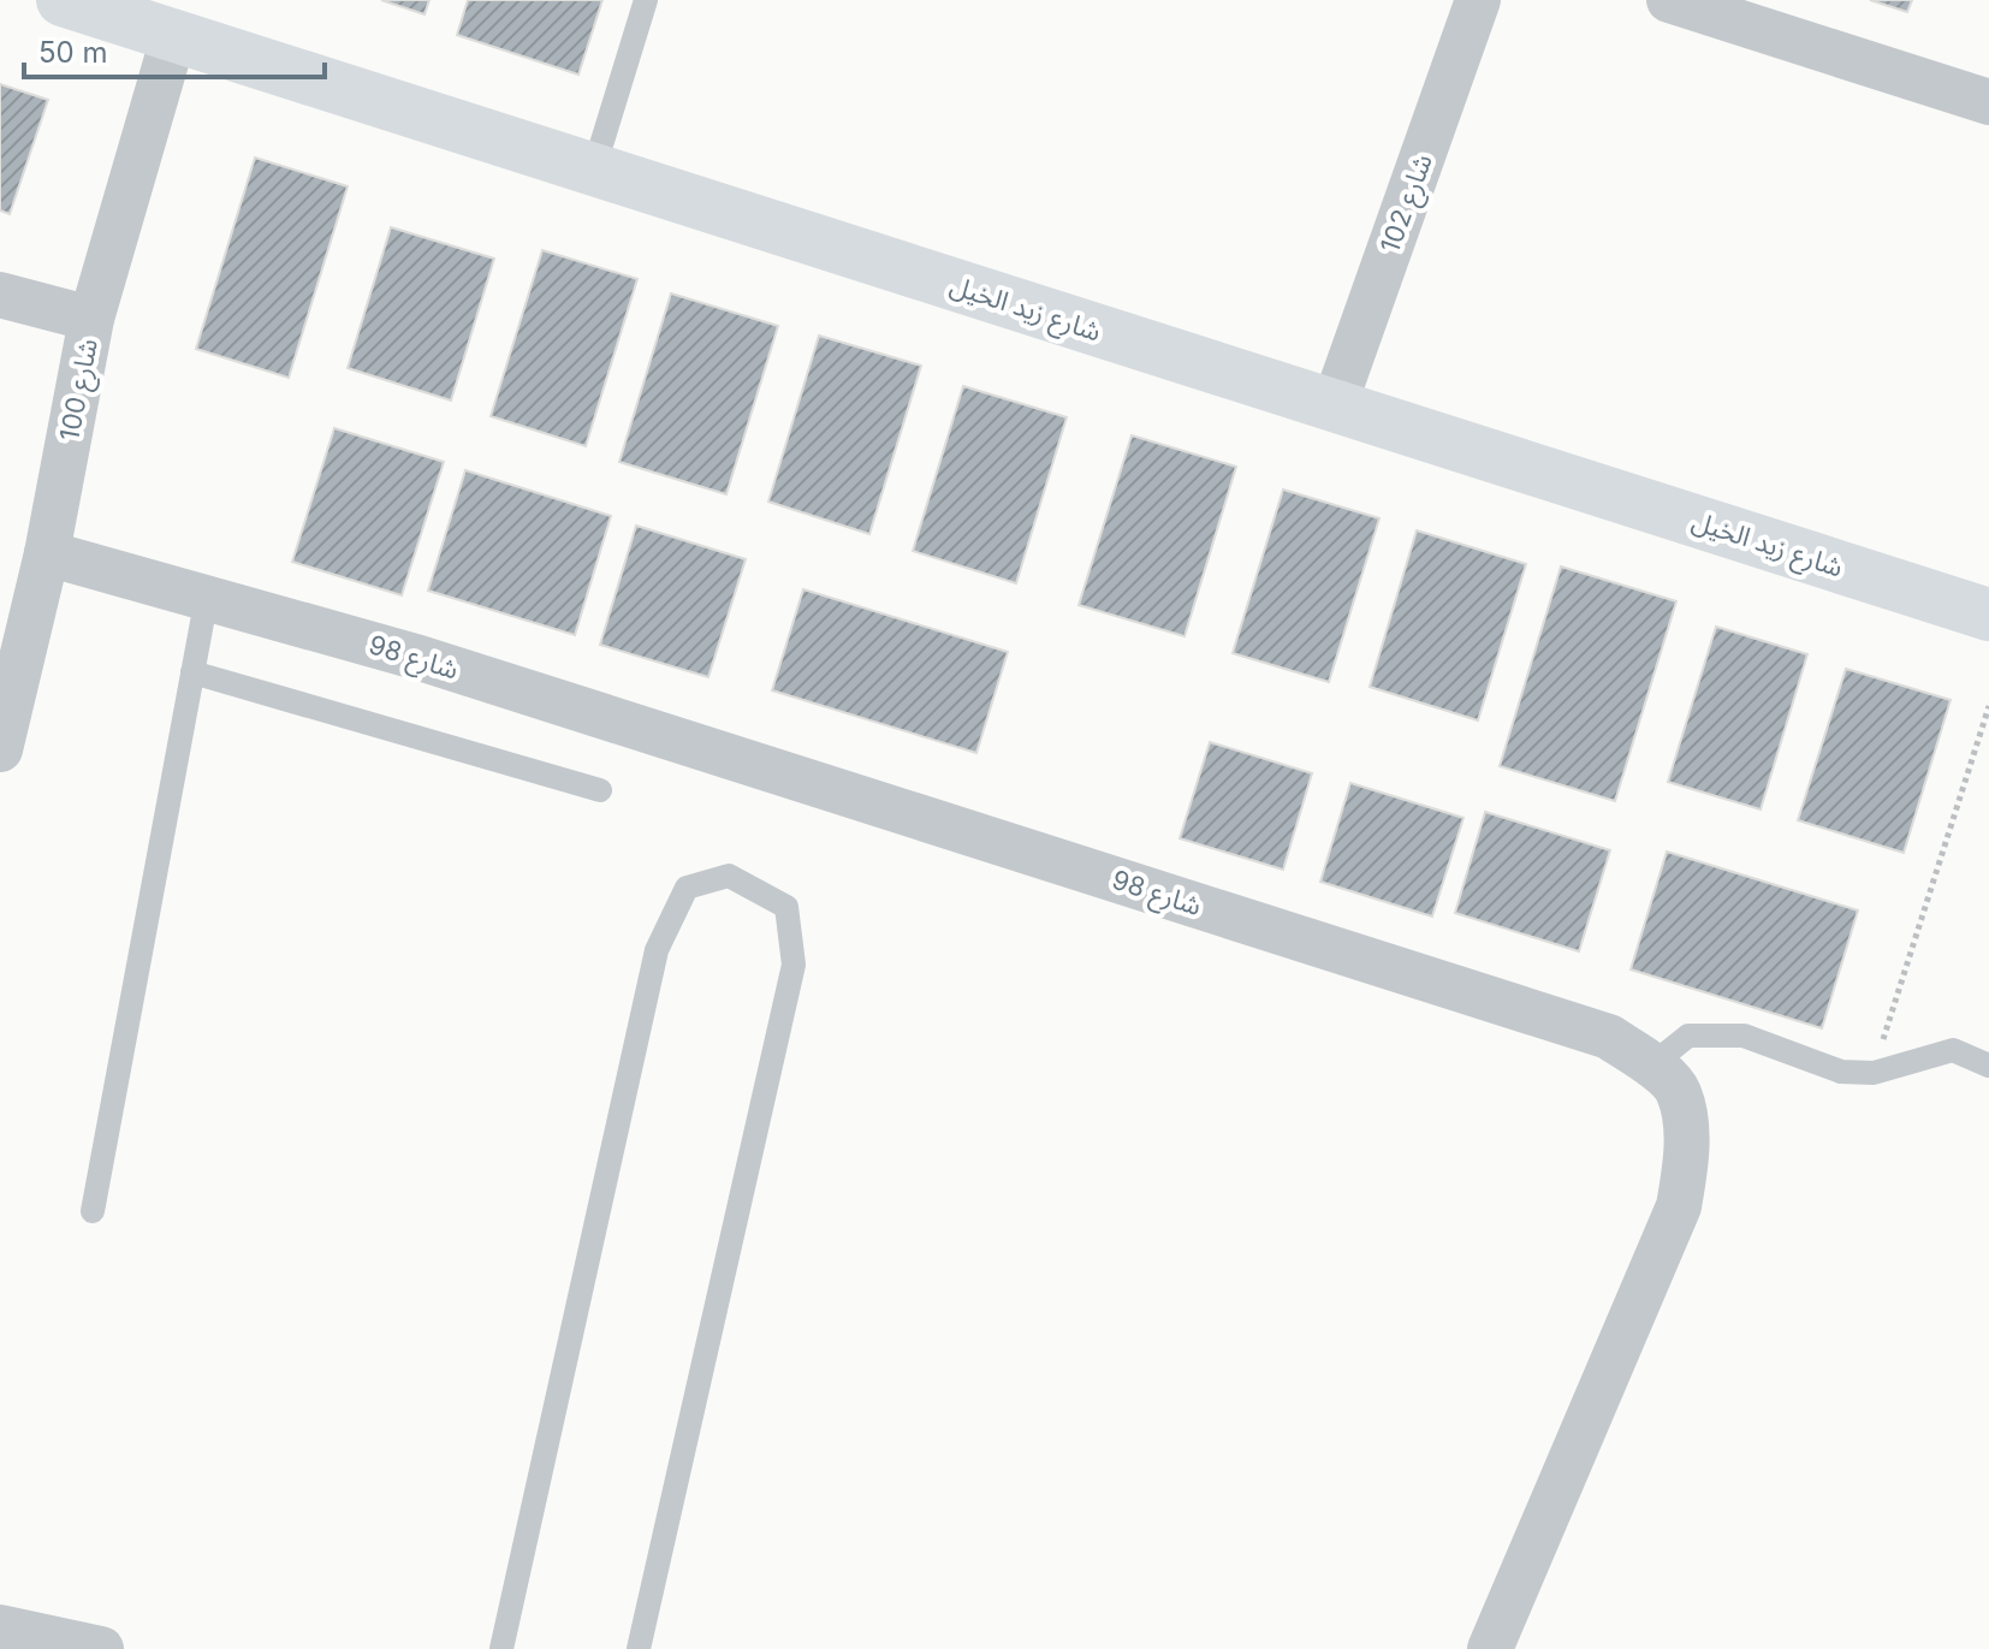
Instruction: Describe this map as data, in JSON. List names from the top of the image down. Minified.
{"streets":{"street":["شارع 102","شارع زيد الخيل","شارع 100","شارع 98"]},"crossings":[["شارع 102","شارع زيد الخيل"],["شارع زيد الخيل","شارع 100"],["شارع 100","شارع 98"]],"scale_bar":"50 m"}
